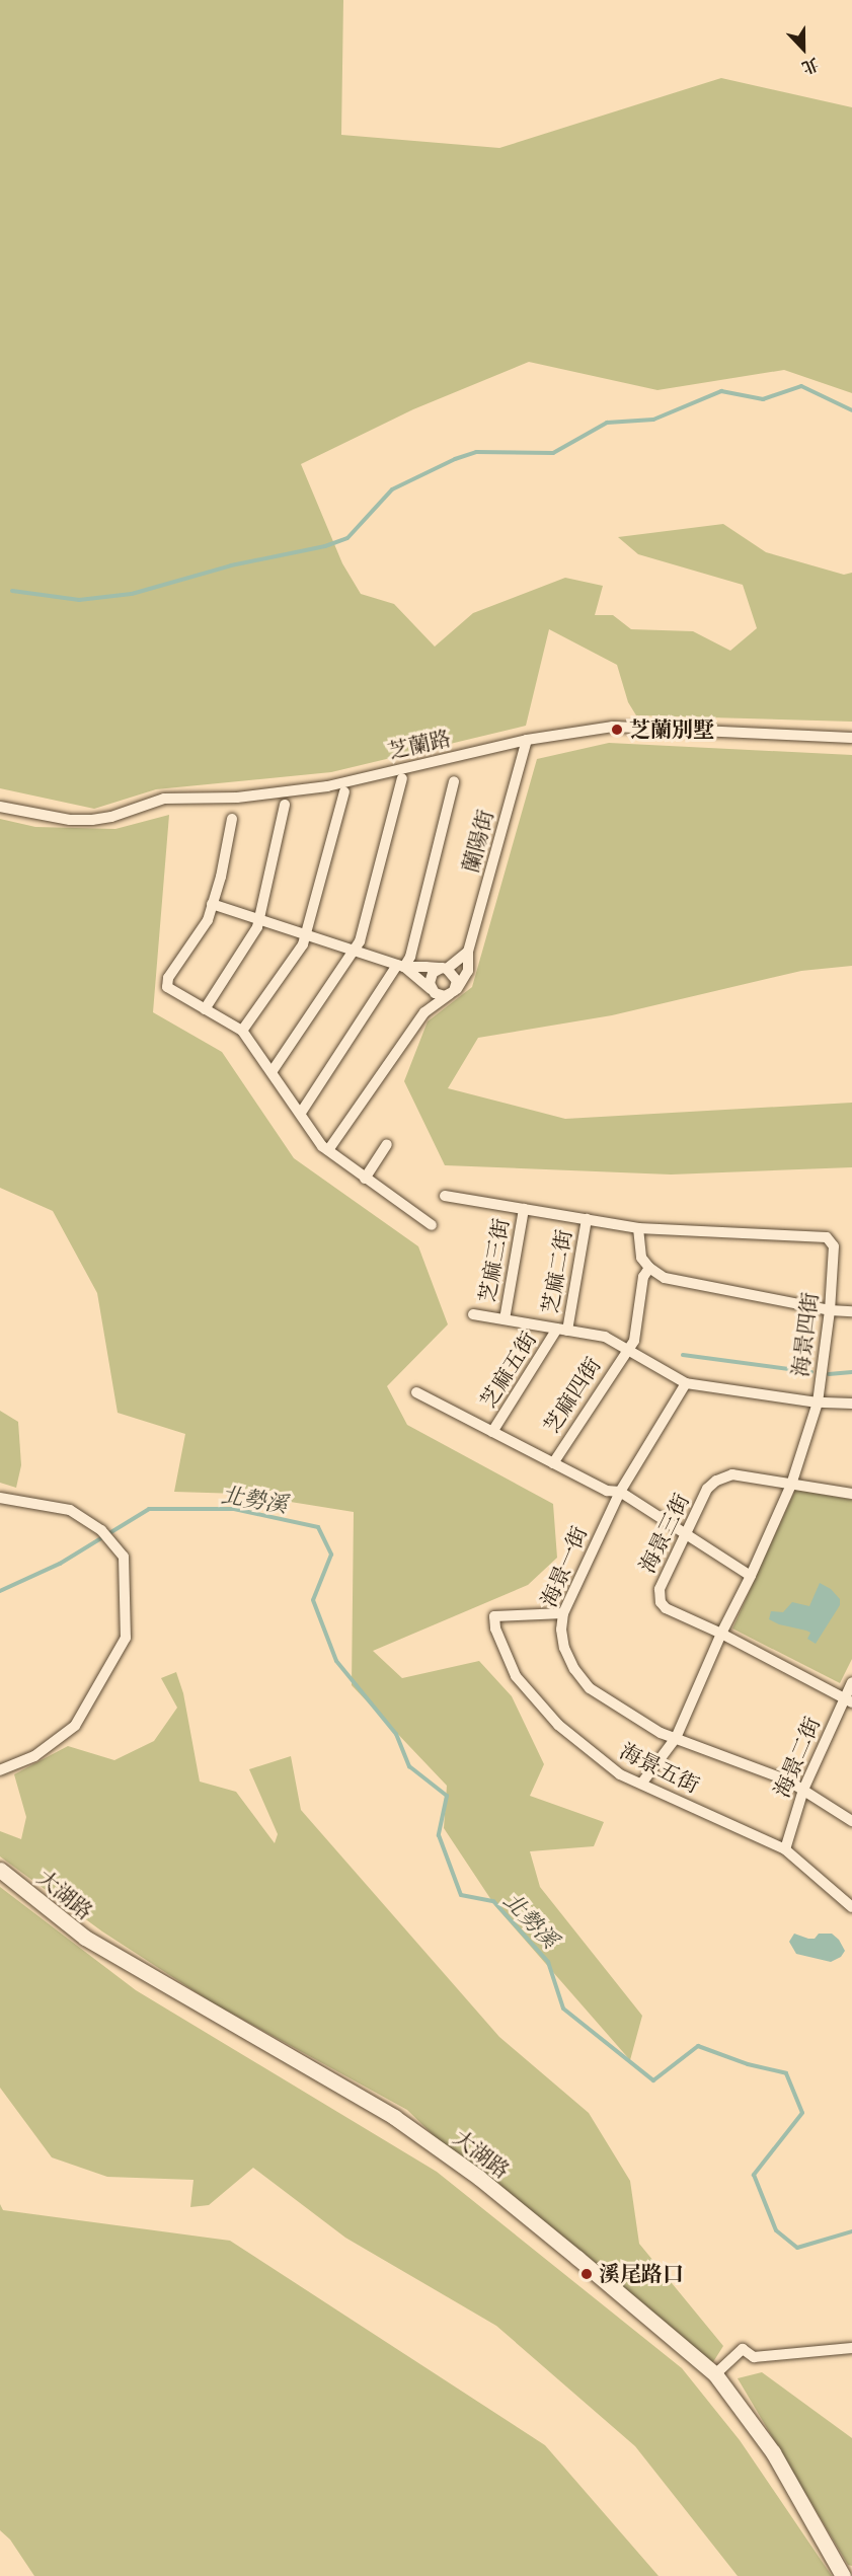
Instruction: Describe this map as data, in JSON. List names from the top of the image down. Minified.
{"streets":{"street":["芝蘭路","蘭陽街","芝麻三街","芝麻二街","海景四街","芝麻五街","芝麻四街","海景三街","海景一街","海景二街","海景五街","大湖路"]},"crossings":[["芝蘭路","蘭陽街"],["芝麻三街","海景四街"],["芝麻二街","海景四街"],["芝麻二街","芝麻五街"],["海景四街","海景三街"],["海景四街","海景一街"],["海景四街","海景五街"],["海景三街","海景二街"],["海景一街","海景二街"],["海景一街","海景五街"],["海景二街","海景五街"]],"water":["北勢溪"],"places":["芝蘭別墅","溪尾路口"],"north":"bottom"}
